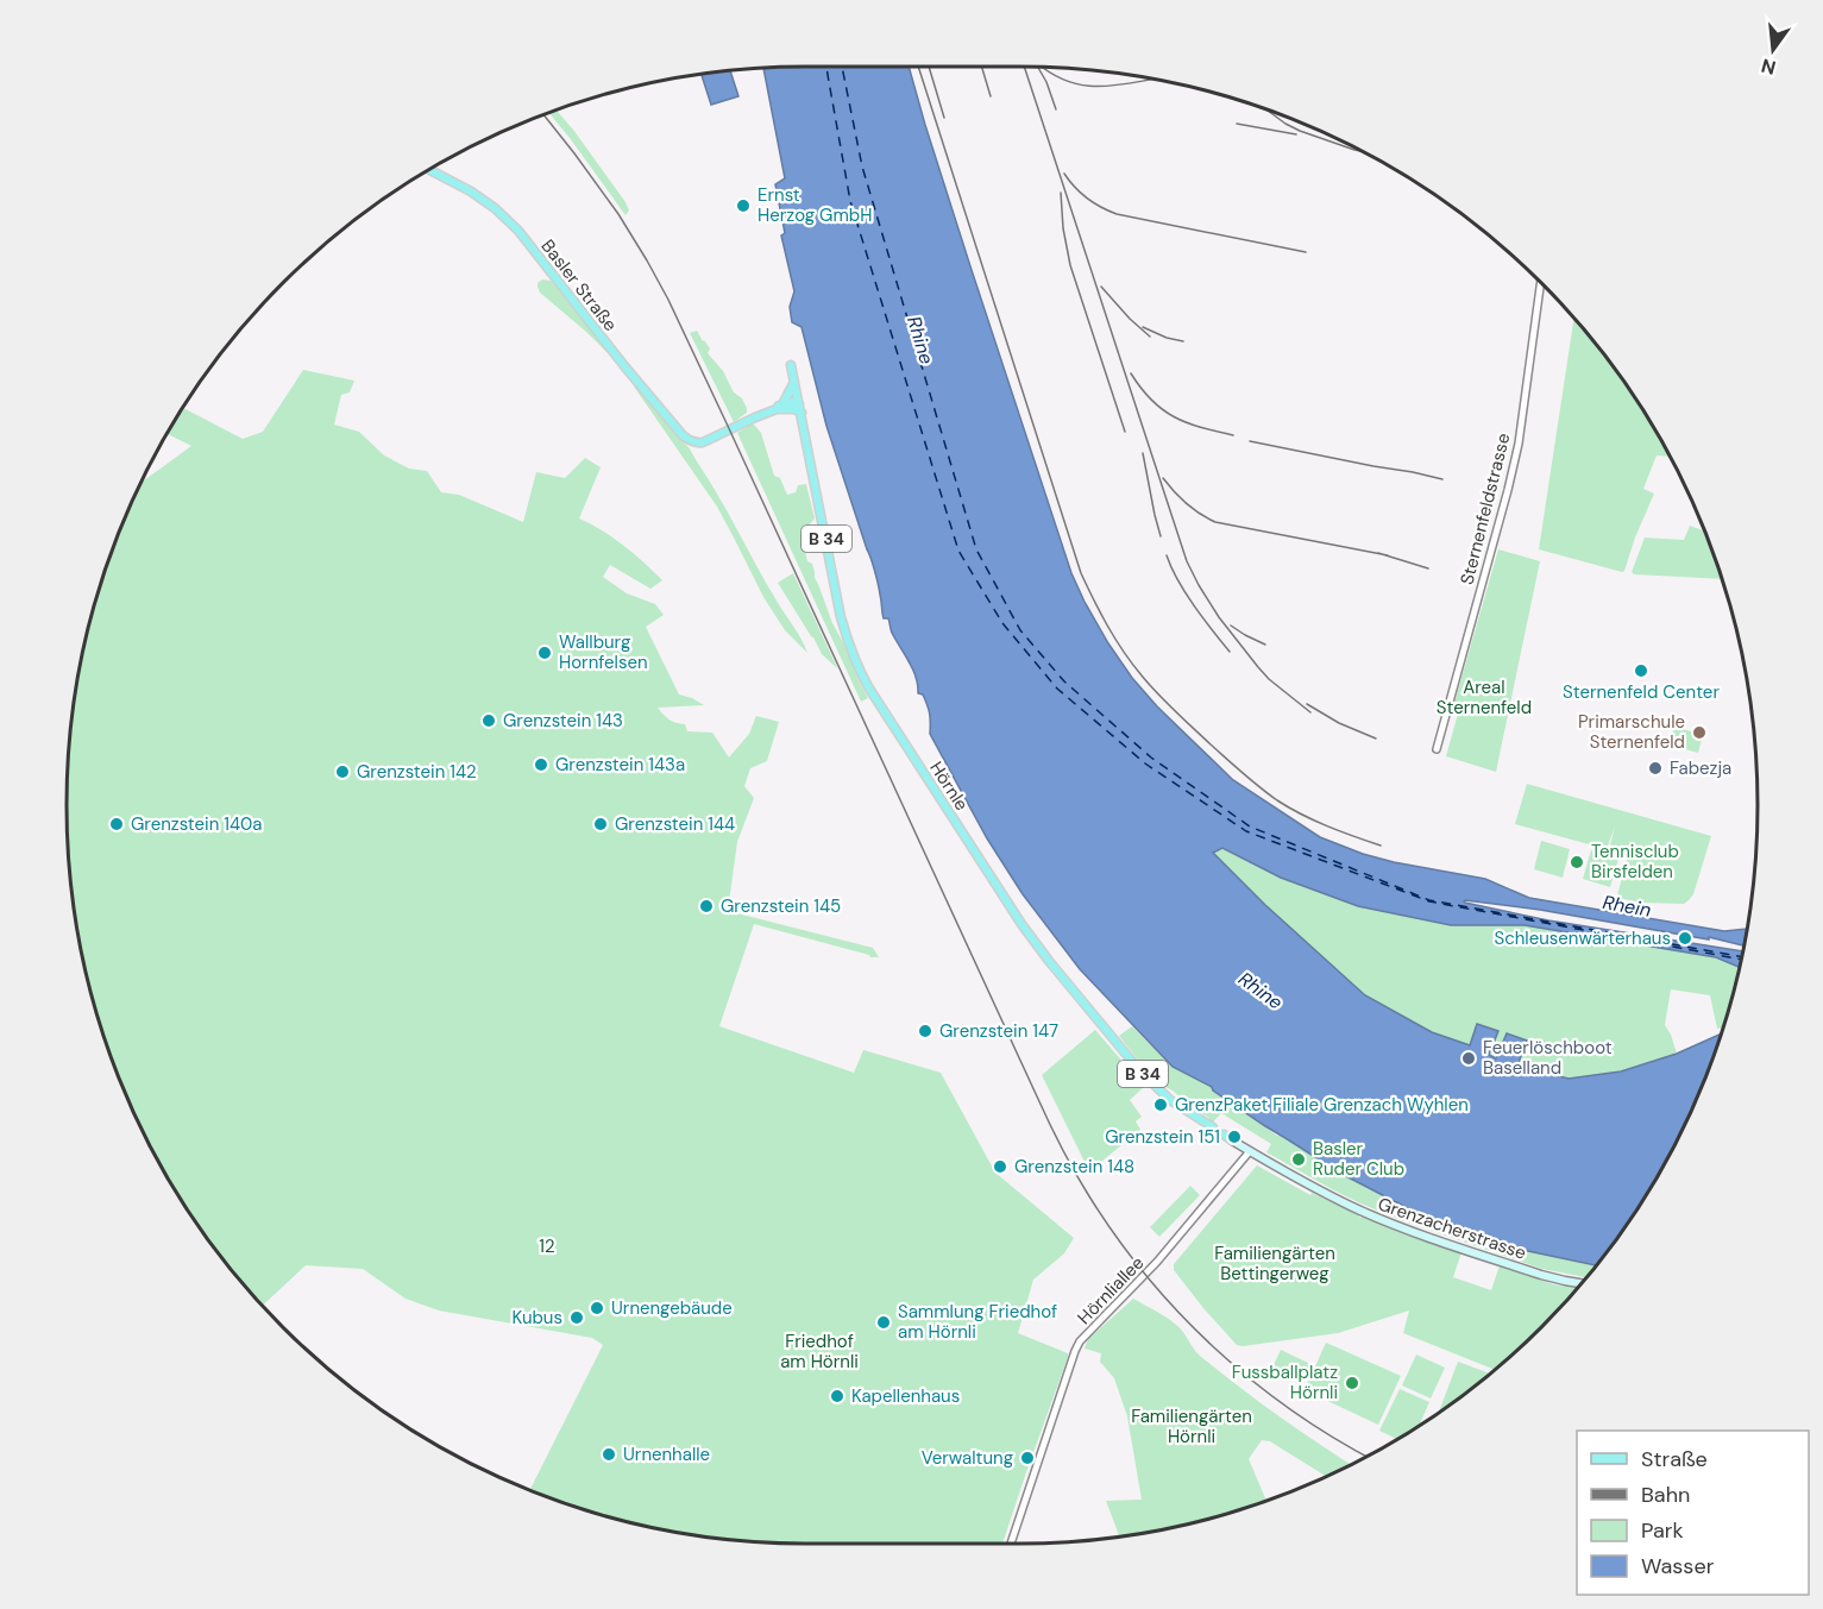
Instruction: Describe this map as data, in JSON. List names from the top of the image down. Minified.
{"streets":{"main road":["Basler Straße","B 34","Hörnle","Grenzacherstrasse"],"street":["Sternenfeldstrasse","Hörnliallee"]},"crossings":[["B 34","Hörnle"],["Grenzacherstrasse","Hörnliallee"]],"water":["Rhine","Rhein"],"parks":["Areal Sternenfeld","12","Familiengärten Bettingerweg","Friedhof am Hörnli","Familiengärten Hörnli"],"places":["Ernst Herzog GmbH","Wallburg Hornfelsen","Sternenfeld Center","Grenzstein 143","Primarschule Sternenfeld","Grenzstein 143a","Fabezja","Grenzstein 142","Grenzstein 140a","Grenzstein 144","Tennisclub Birsfelden","Grenzstein 145","Schleusenwärterhaus","Grenzstein 147","Feuerlöschboot Baselland","GrenzPaket Filiale Grenzach Wyhlen","Grenzstein 151","Basler Ruder Club","Grenzstein 148","Urnengebäude","Kubus","Sammlung Friedhof am Hörnli","Fussballplatz Hörnli","Kapellenhaus","Urnenhalle","Verwaltung"],"legend":["Straße","Bahn","Park","Wasser"],"north":"bottom"}
